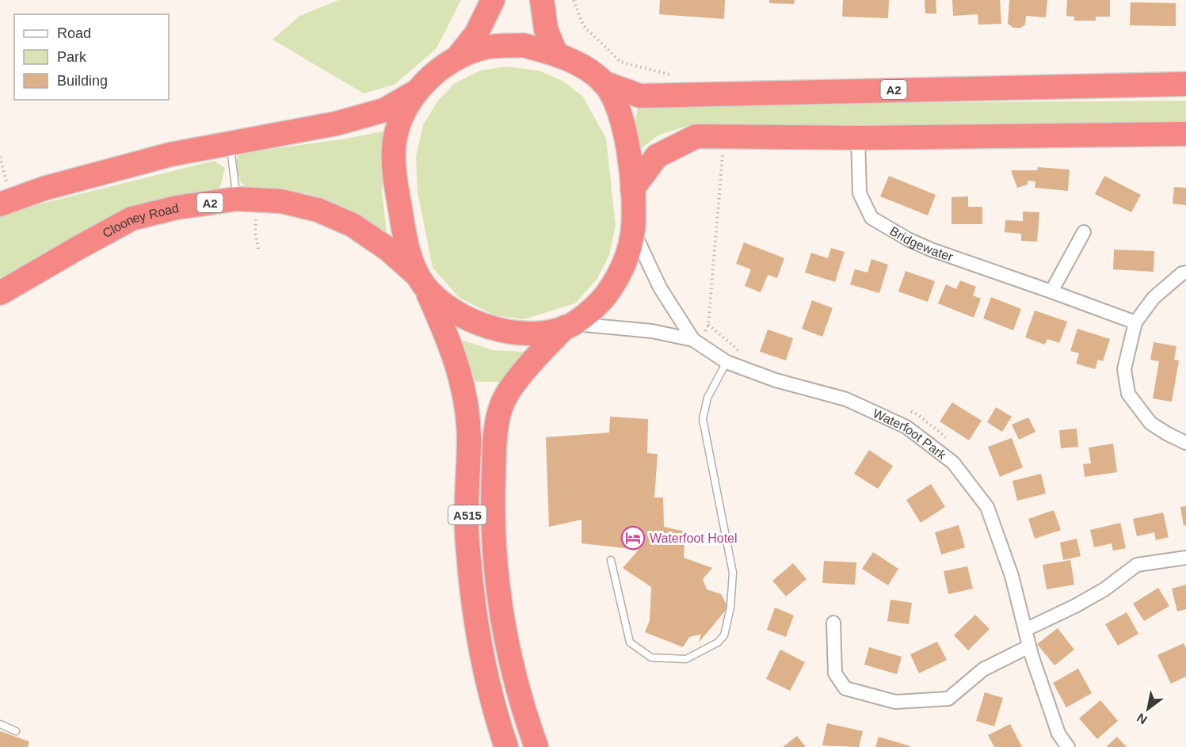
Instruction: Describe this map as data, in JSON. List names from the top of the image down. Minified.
{"streets":{"highway":["A2","Clooney Road","A515"],"street":["Bridgewater","Waterfoot Park"]},"crossings":[["A2","Clooney Road"],["A2","Waterfoot Park"],["A2","A515"],["Clooney Road","A515"],["Waterfoot Park","A515"]],"places":{"hotel":["Waterfoot Hotel"]},"legend":["Road","Park","Building"],"north":"bottom left"}
